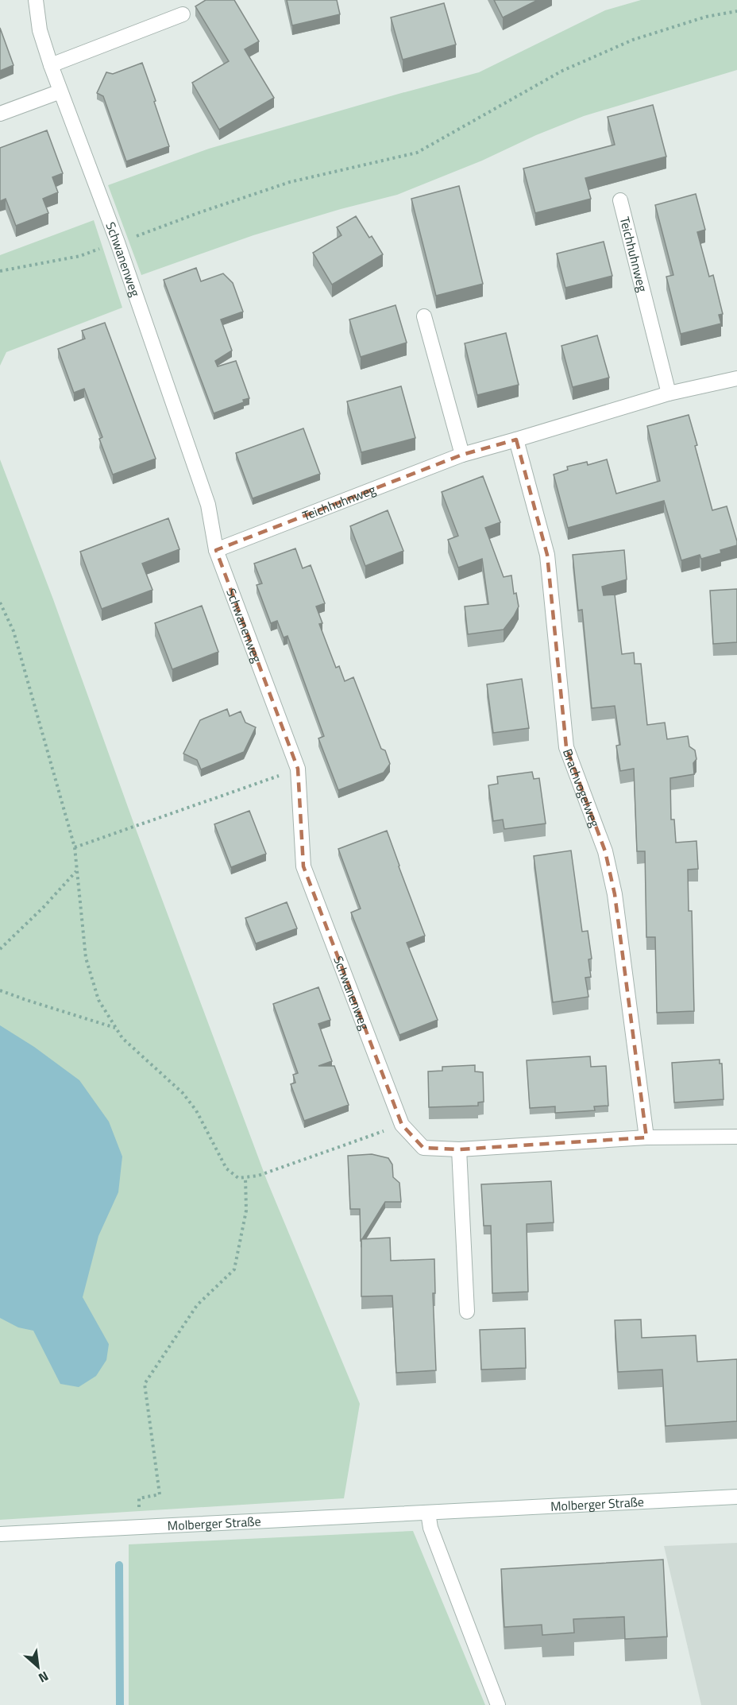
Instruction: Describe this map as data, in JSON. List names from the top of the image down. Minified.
{"streets":{"street":["Teichhuhnweg","Schwanenweg","Brachvogelweg","Molberger Straße"]},"crossings":[["Teichhuhnweg","Schwanenweg"],["Teichhuhnweg","Brachvogelweg"],["Schwanenweg","Brachvogelweg"]],"north":"bottom right"}
